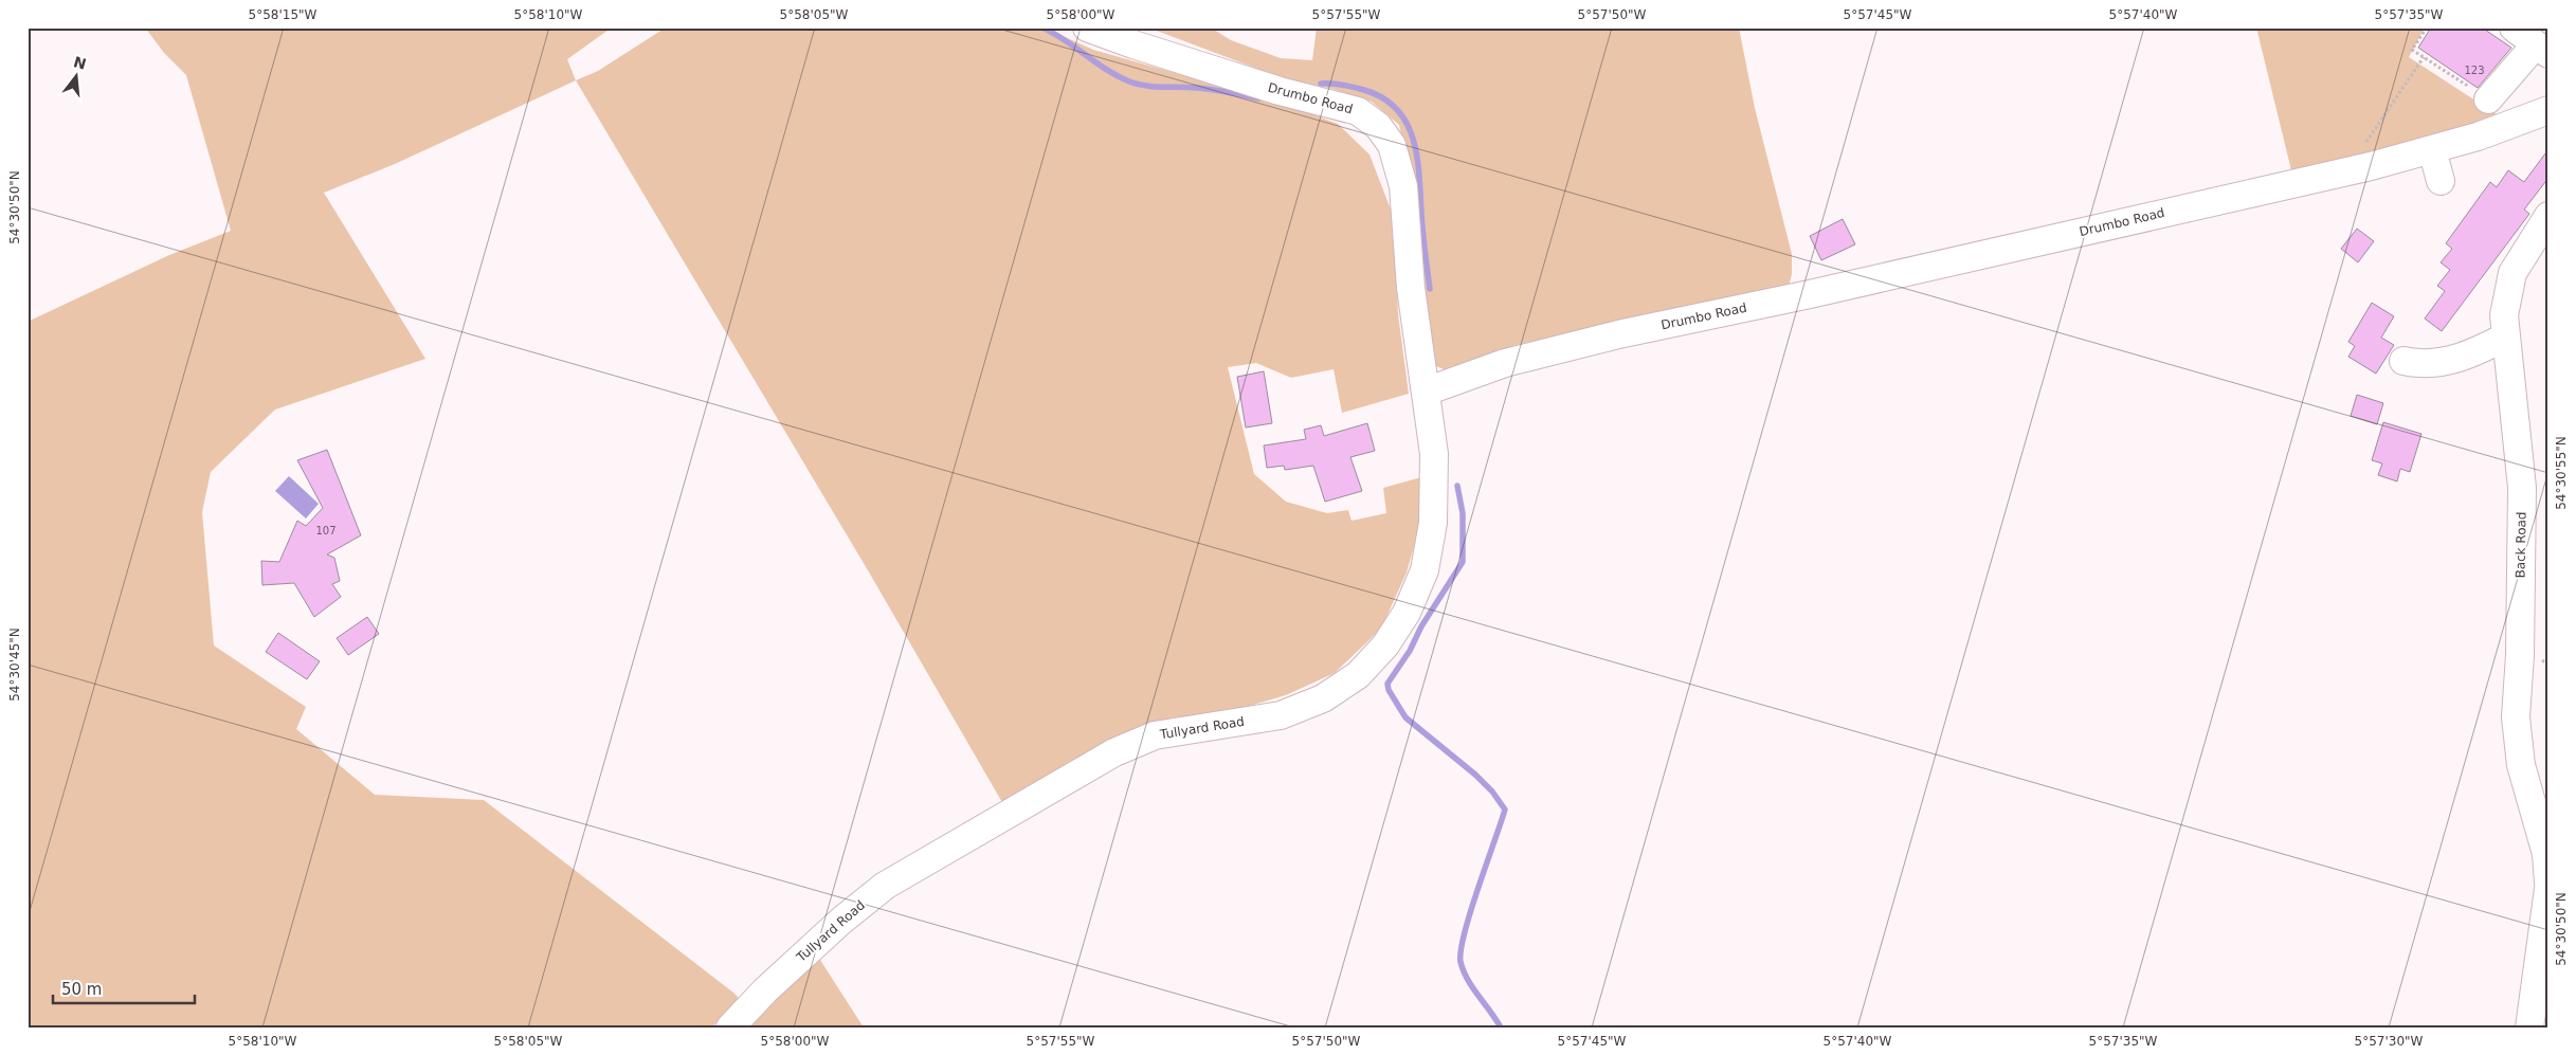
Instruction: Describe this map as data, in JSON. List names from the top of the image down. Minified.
{"streets":{"street":["Drumbo Road","Back Road","Tullyard Road"]},"crossings":[["Drumbo Road","Tullyard Road"]],"house_numbers":["123","107"],"scale_bar":"50 m","north":"top","coordinates":["5°58'15\"W","5°58'10\"W","5°58'05\"W","5°58'00\"W","5°57'55\"W","5°57'50\"W","5°57'45\"W","5°57'40\"W","5°57'35\"W","54°30'50\"N","54°30'55\"N","54°30'45\"N","5°57'30\"W"]}
